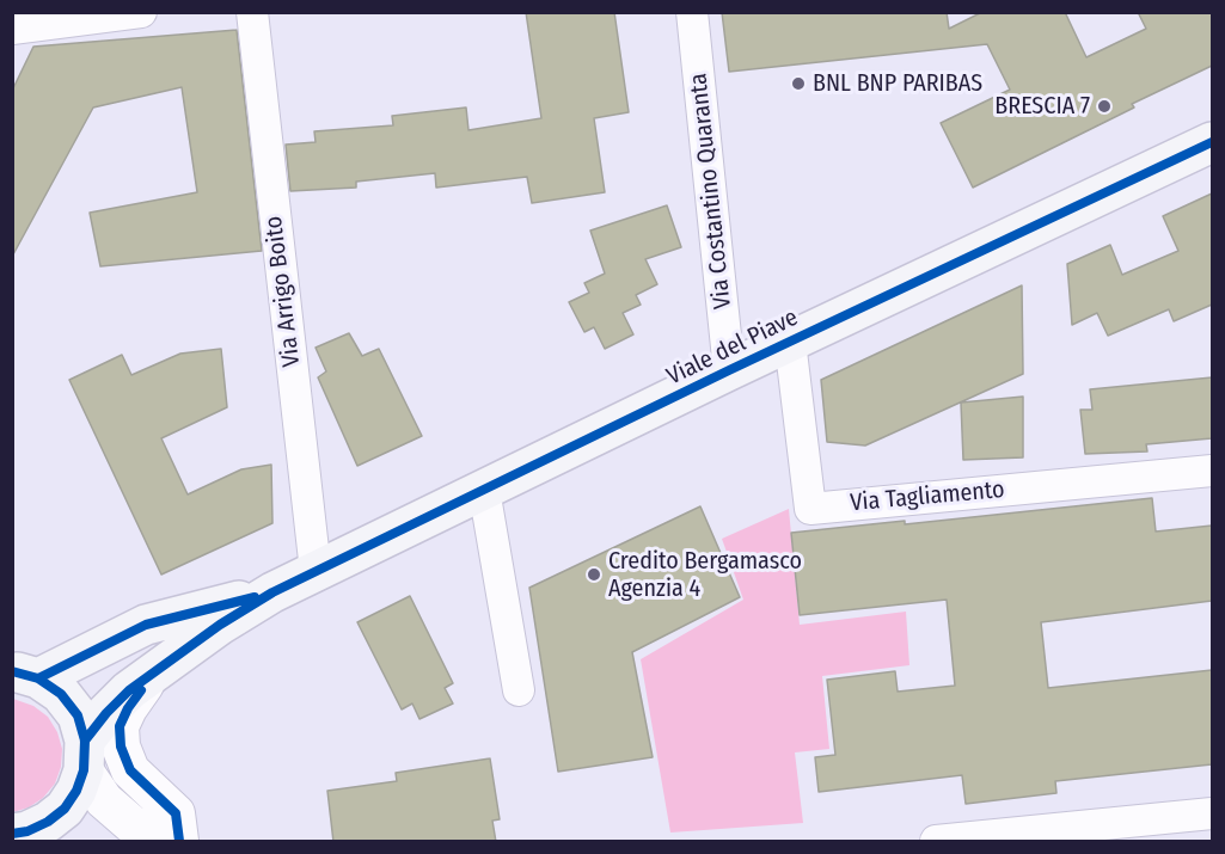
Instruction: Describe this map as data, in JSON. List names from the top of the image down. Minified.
{"streets":{"main road":["Viale del Piave"],"street":["Via Costantino Quaranta","Via Arrigo Boito","Via Tagliamento"]},"crossings":[["Via Costantino Quaranta","Viale del Piave"],["Via Arrigo Boito","Viale del Piave"],["Viale del Piave","Via Tagliamento"]],"places":["BNL BNP PARIBAS","BRESCIA 7","Credito Bergamasco Agenzia 4"]}
